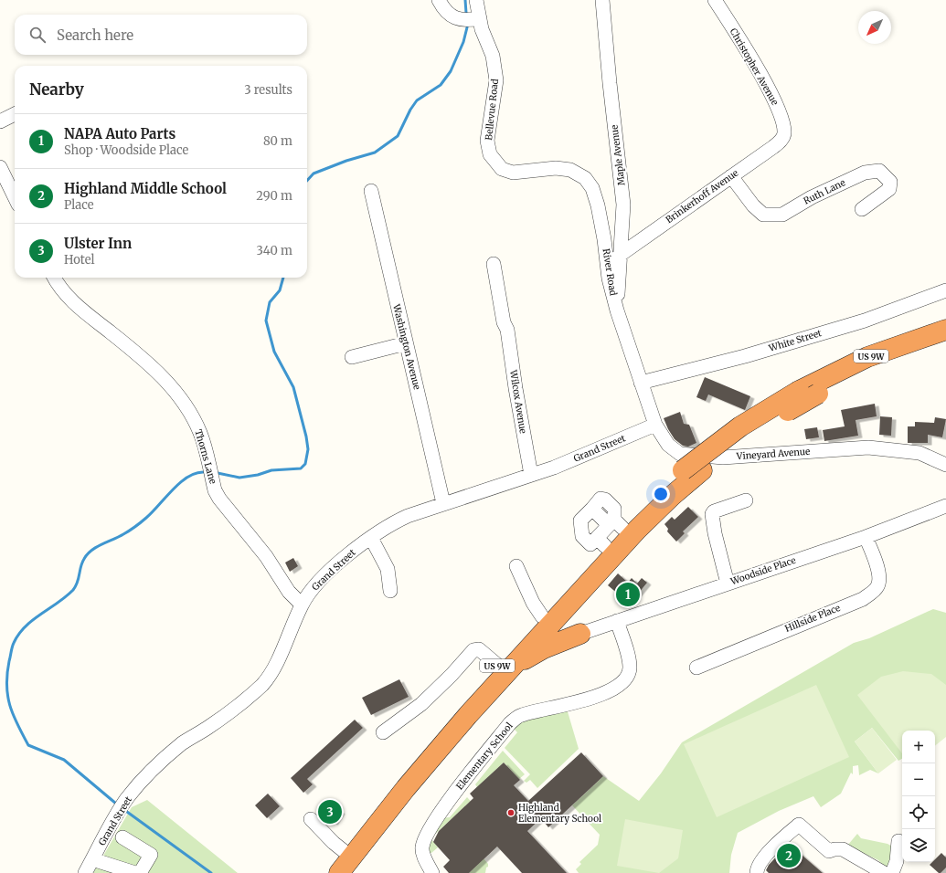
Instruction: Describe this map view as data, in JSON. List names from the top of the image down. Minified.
{"streets":{"highway":["US 9W"],"street":["Christopher Avenue","Bellevue Road","Maple Avenue","Ruth Lane","Brinkerhoff Avenue","River Road","White Street","Washington Avenue","Wilcox Avenue","Grand Street","Vineyard Avenue","Thorns Lane","Woodside Place","Hillside Place","Elementary School"]},"crossings":[["Christopher Avenue","Brinkerhoff Avenue"],["Bellevue Road","River Road"],["Maple Avenue","Brinkerhoff Avenue"],["Maple Avenue","River Road"],["Ruth Lane","Brinkerhoff Avenue"],["White Street","Vineyard Avenue"],["Washington Avenue","Grand Street"],["Wilcox Avenue","Grand Street"],["Grand Street","Vineyard Avenue"],["Grand Street","Thorns Lane"],["Woodside Place","Hillside Place"],["Woodside Place","Elementary School"]],"places":["Highland Elementary School"],"north":"bottom left","page":{"search":"Search here","heading":["Nearby","3 results"],"list":[{"mark":"1","name":"NAPA Auto Parts","note":"Shop · Woodside Place","value":"80 m"},{"mark":"2","name":"Highland Middle School","note":"Place","value":"290 m"},{"mark":"3","name":"Ulster Inn","note":"Hotel","value":"340 m"}],"pins":["1","3","2"],"map_buttons":["+","−"]}}
